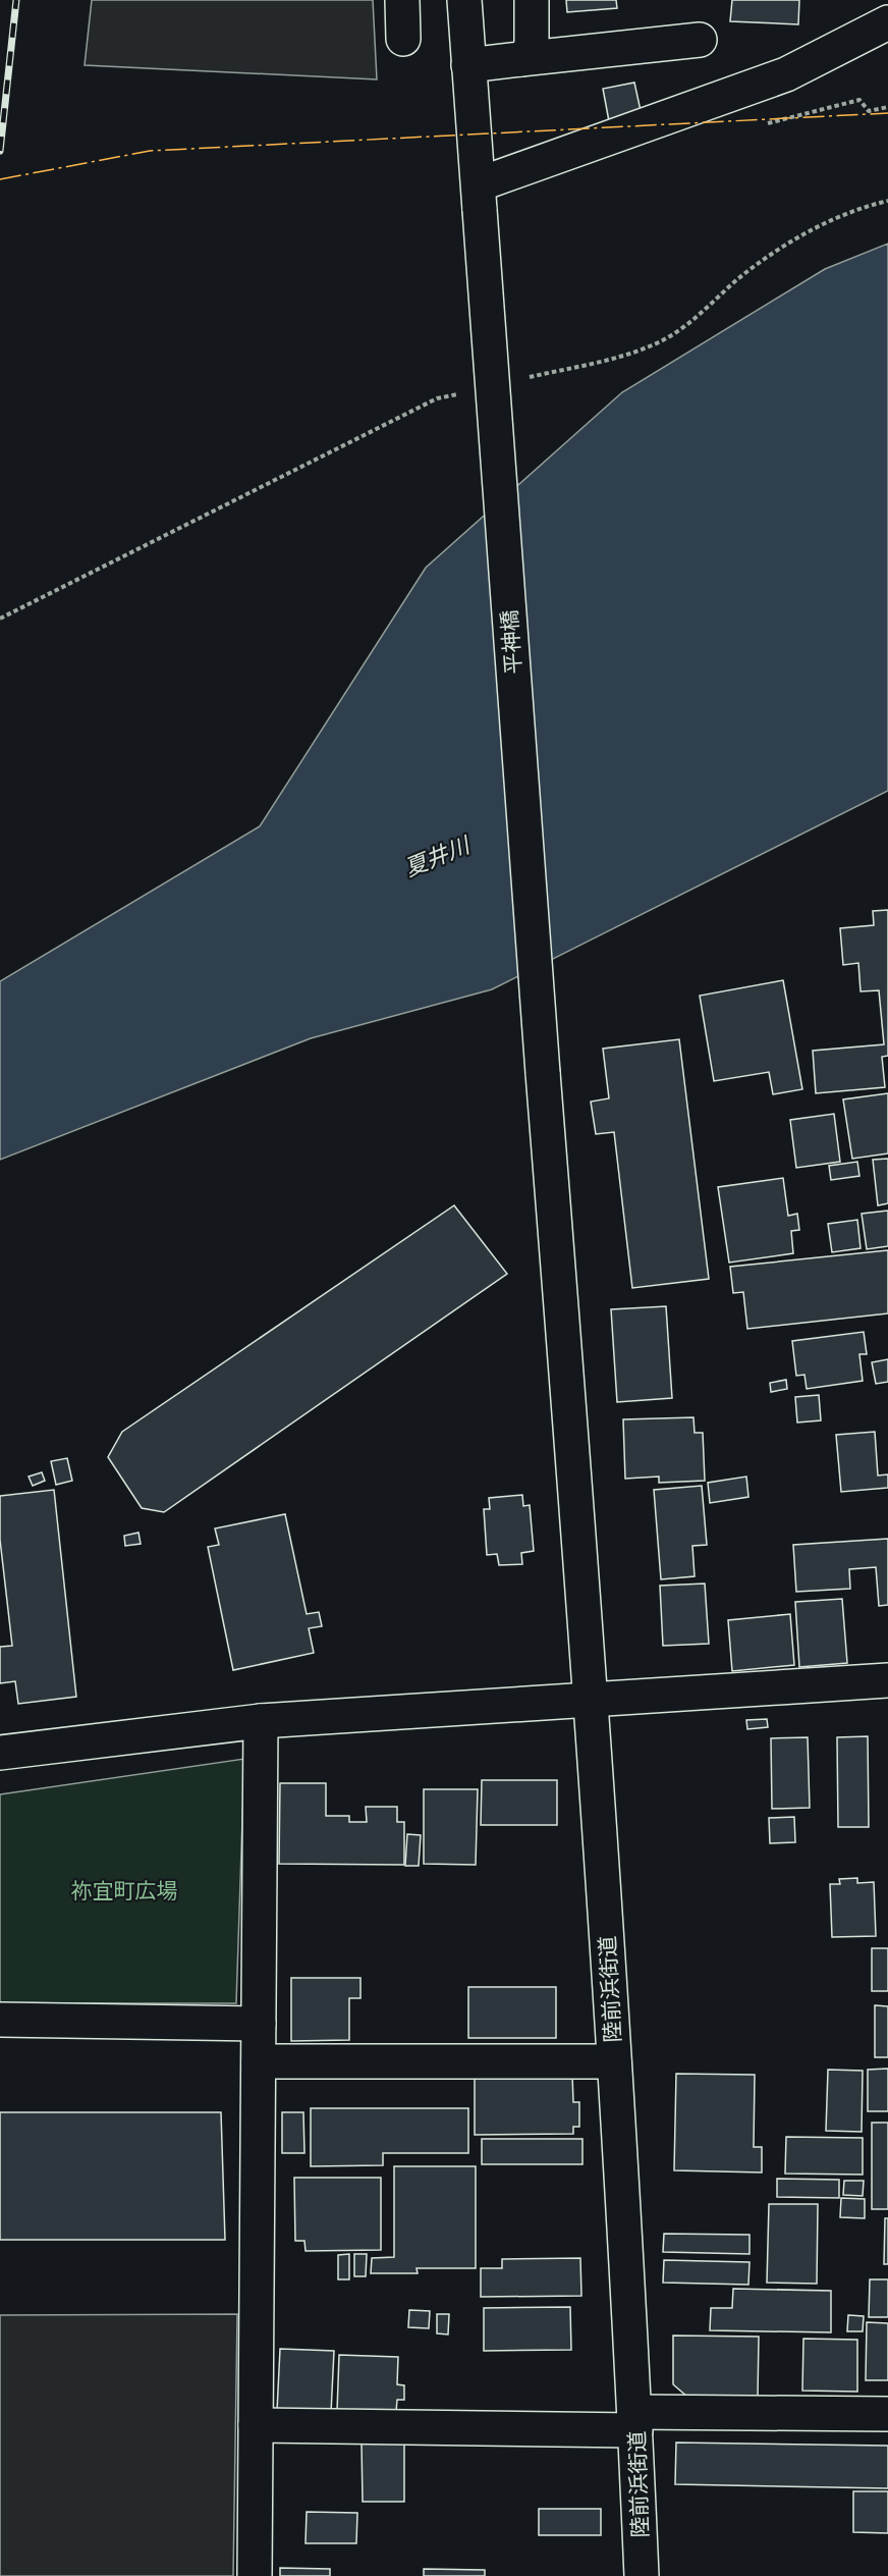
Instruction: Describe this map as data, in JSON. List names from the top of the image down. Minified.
{"streets":{"street":["平神橋","陸前浜街道"]},"crossings":[["平神橋","陸前浜街道"]],"water":["夏井川"],"parks":["祢宜町広場"]}
